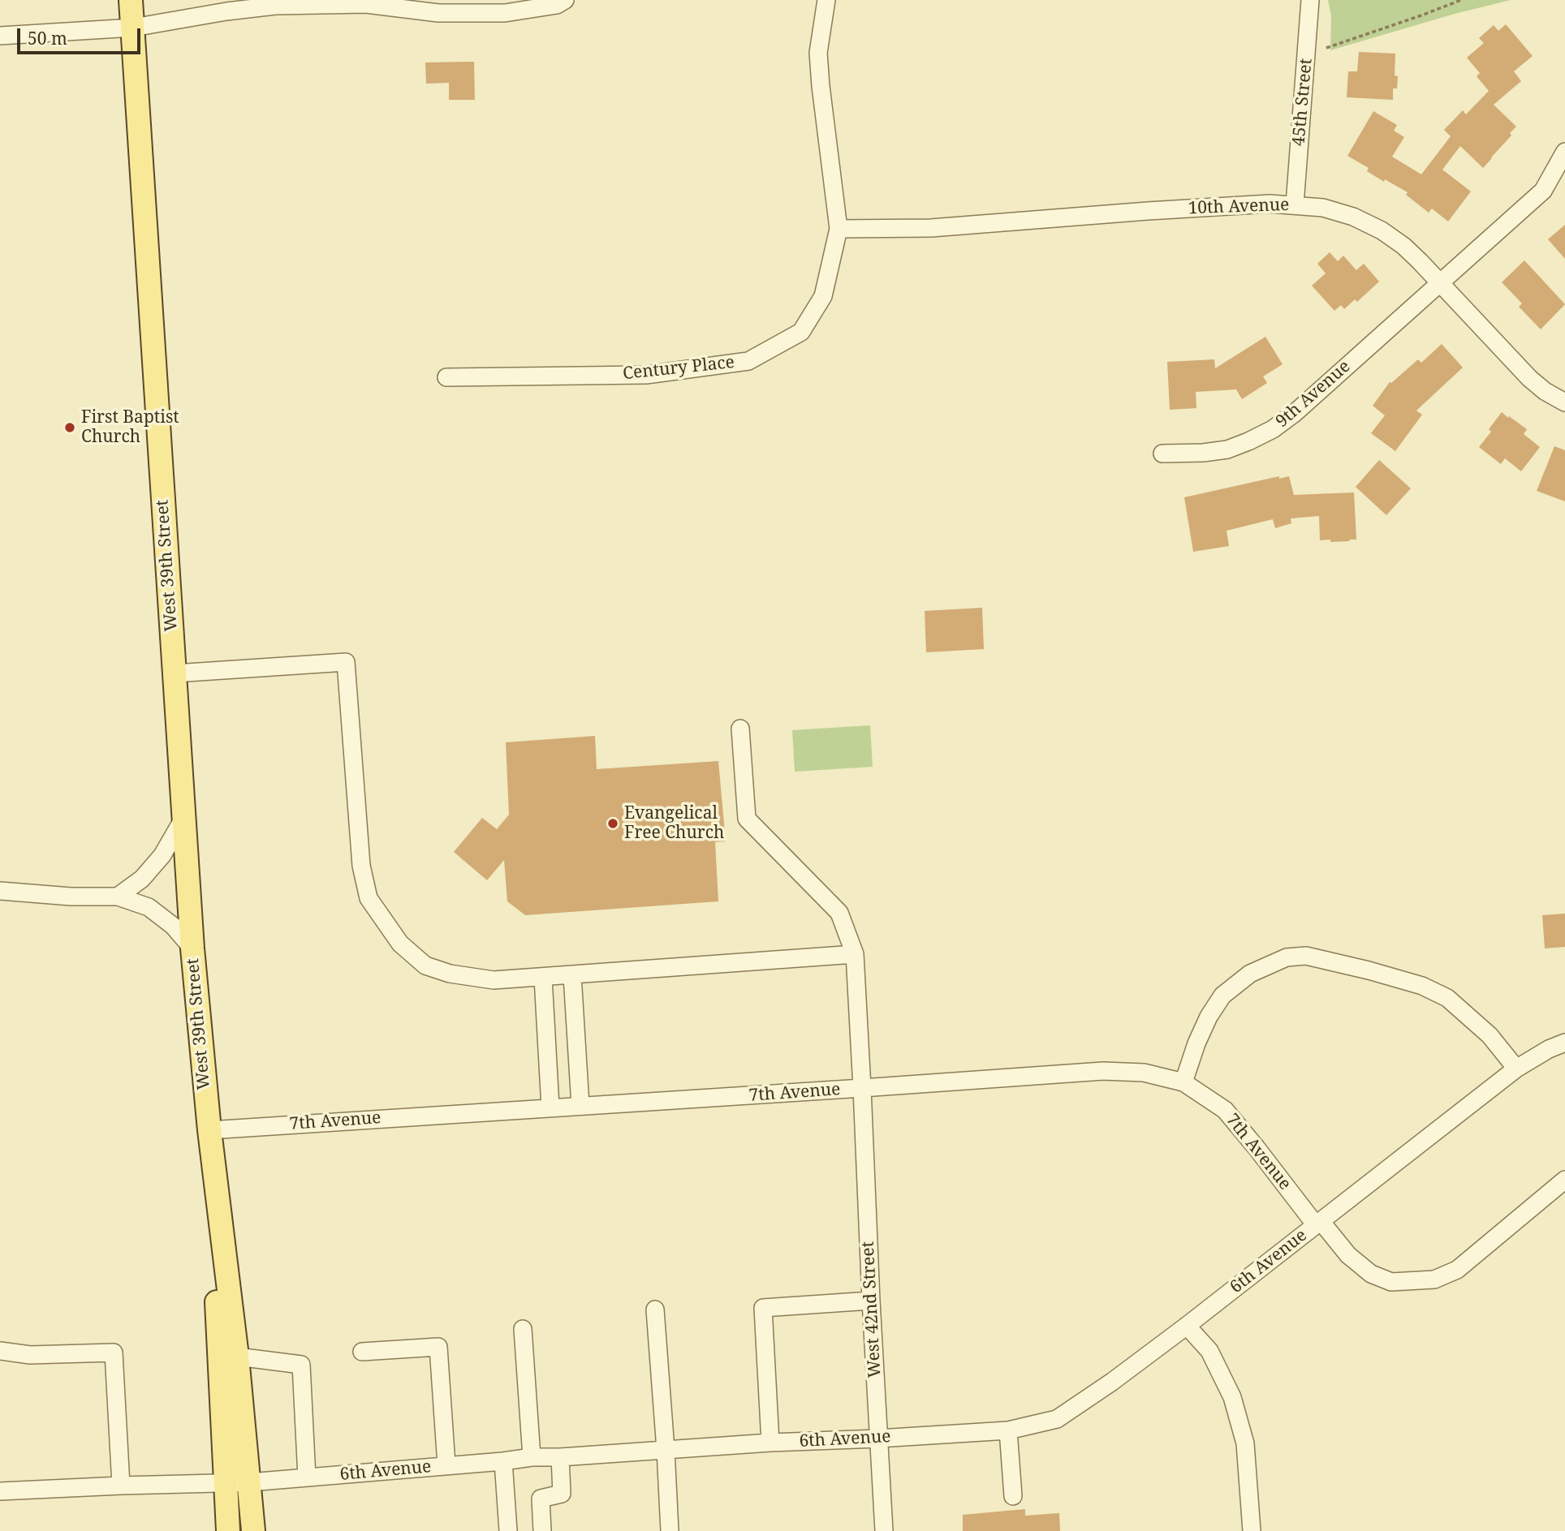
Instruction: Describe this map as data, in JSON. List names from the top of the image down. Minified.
{"streets":{"main road":["West 39th Street"],"street":["45th Street","10th Avenue","Century Place","9th Avenue","7th Avenue","6th Avenue","West 42nd Street"]},"crossings":[["45th Street","10th Avenue"],["10th Avenue","Century Place"],["10th Avenue","9th Avenue"],["West 39th Street","7th Avenue"],["West 39th Street","6th Avenue"],["7th Avenue","6th Avenue"],["7th Avenue","West 42nd Street"],["6th Avenue","West 42nd Street"]],"places":["First Baptist Church","Evangelical Free Church"],"scale_bar":"50 m"}
